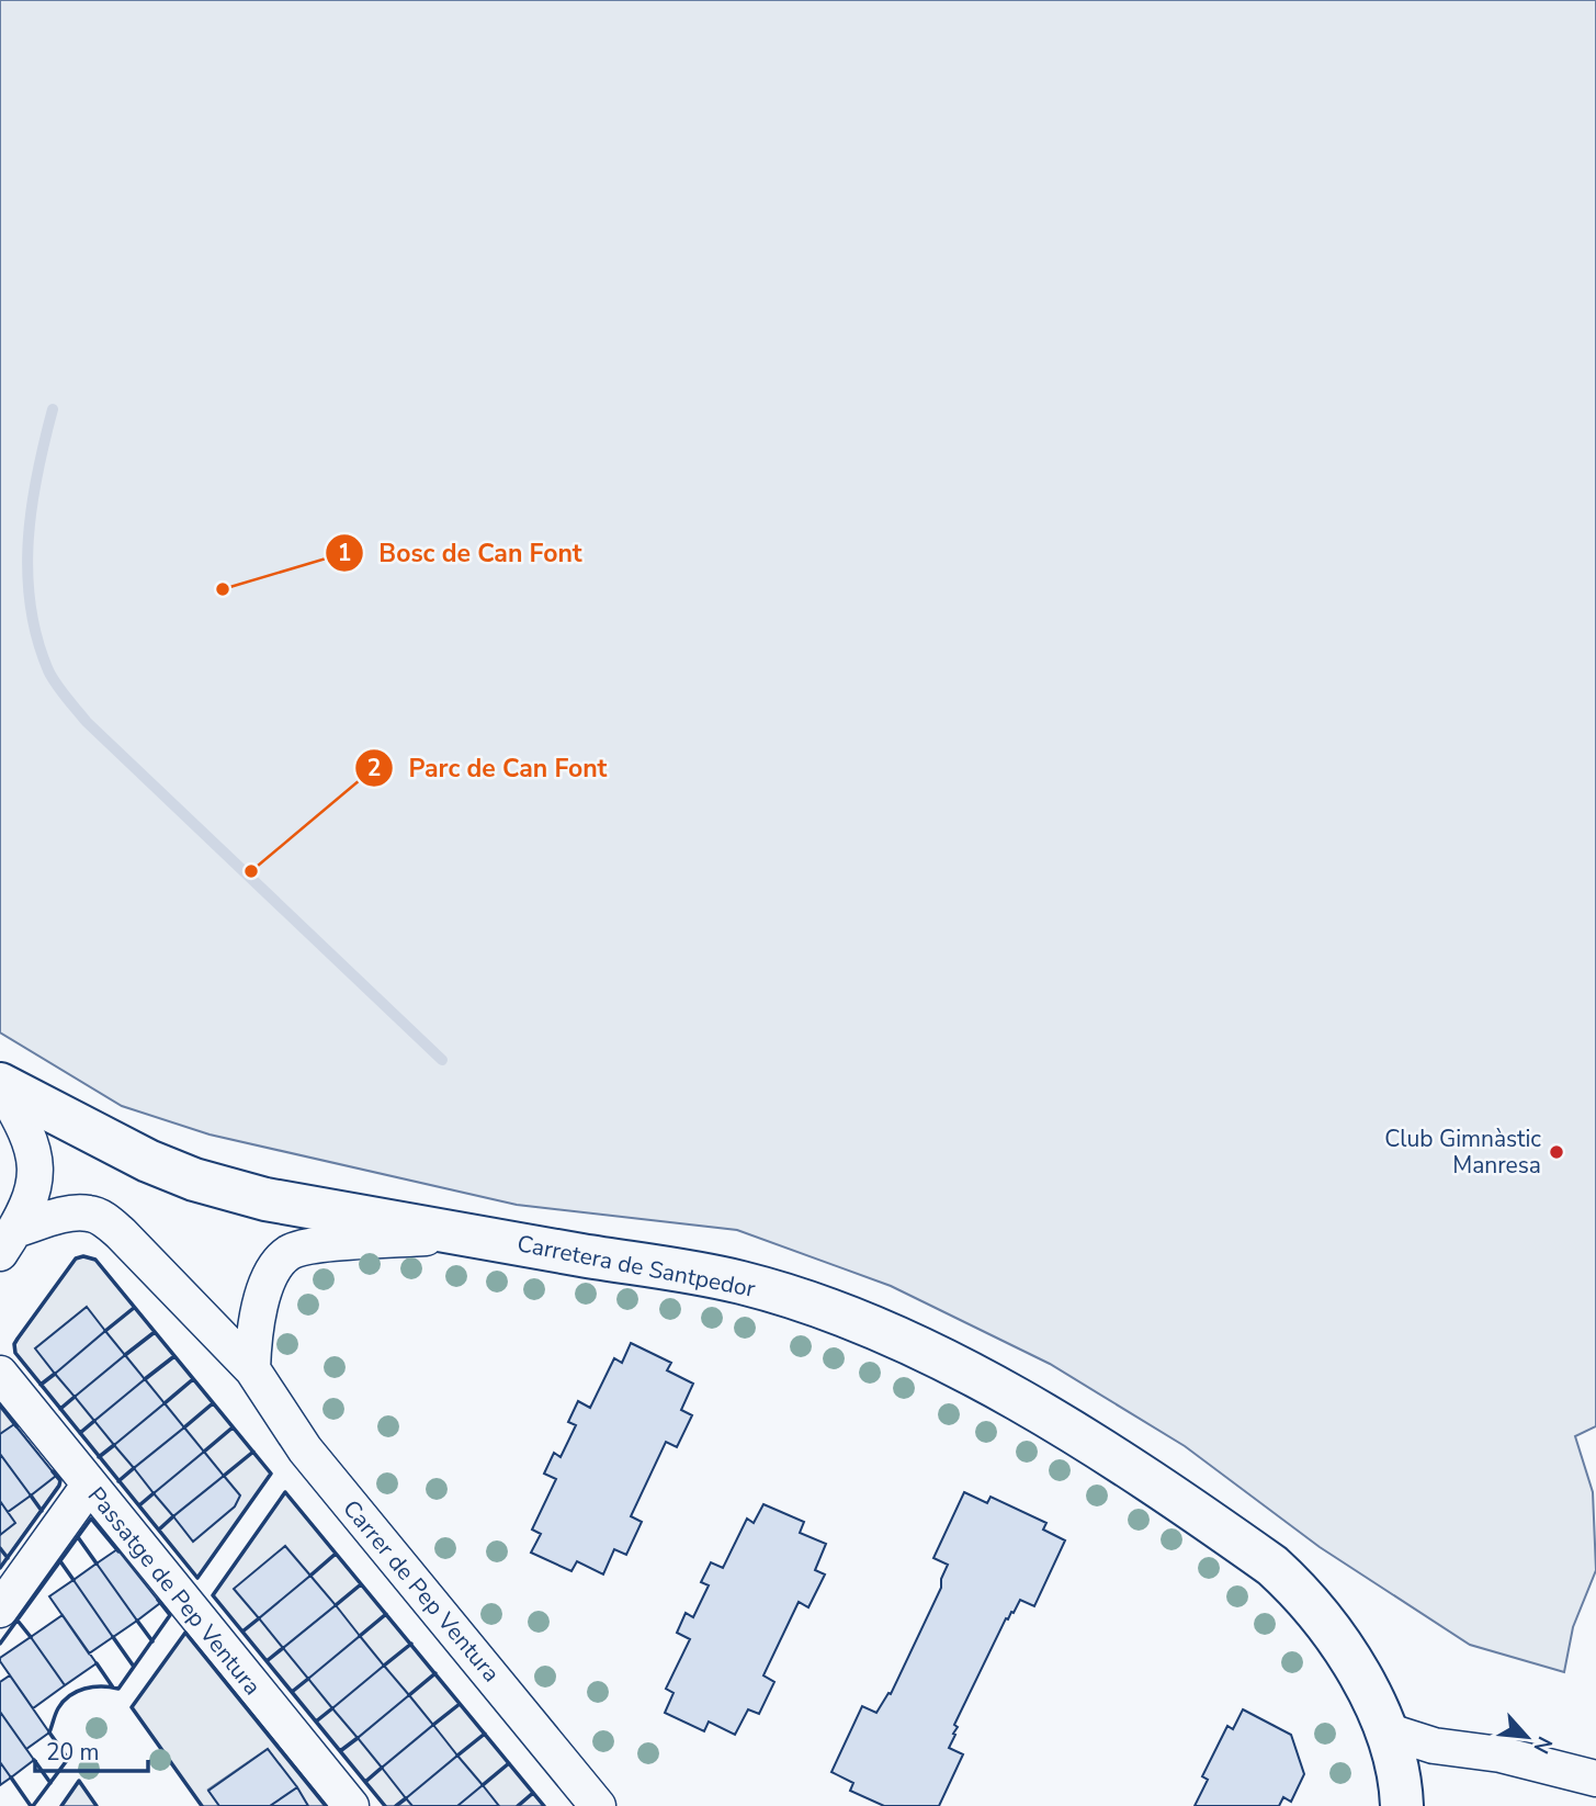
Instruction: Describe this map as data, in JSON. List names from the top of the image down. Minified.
{"streets":{"street":["Carretera de Santpedor","Passatge de Pep Ventura","Carrer de Pep Ventura"]},"places":["Bosc de Can Font","Parc de Can Font","Club Gimnàstic Manresa"],"scale_bar":"20 m","north":"bottom right"}
